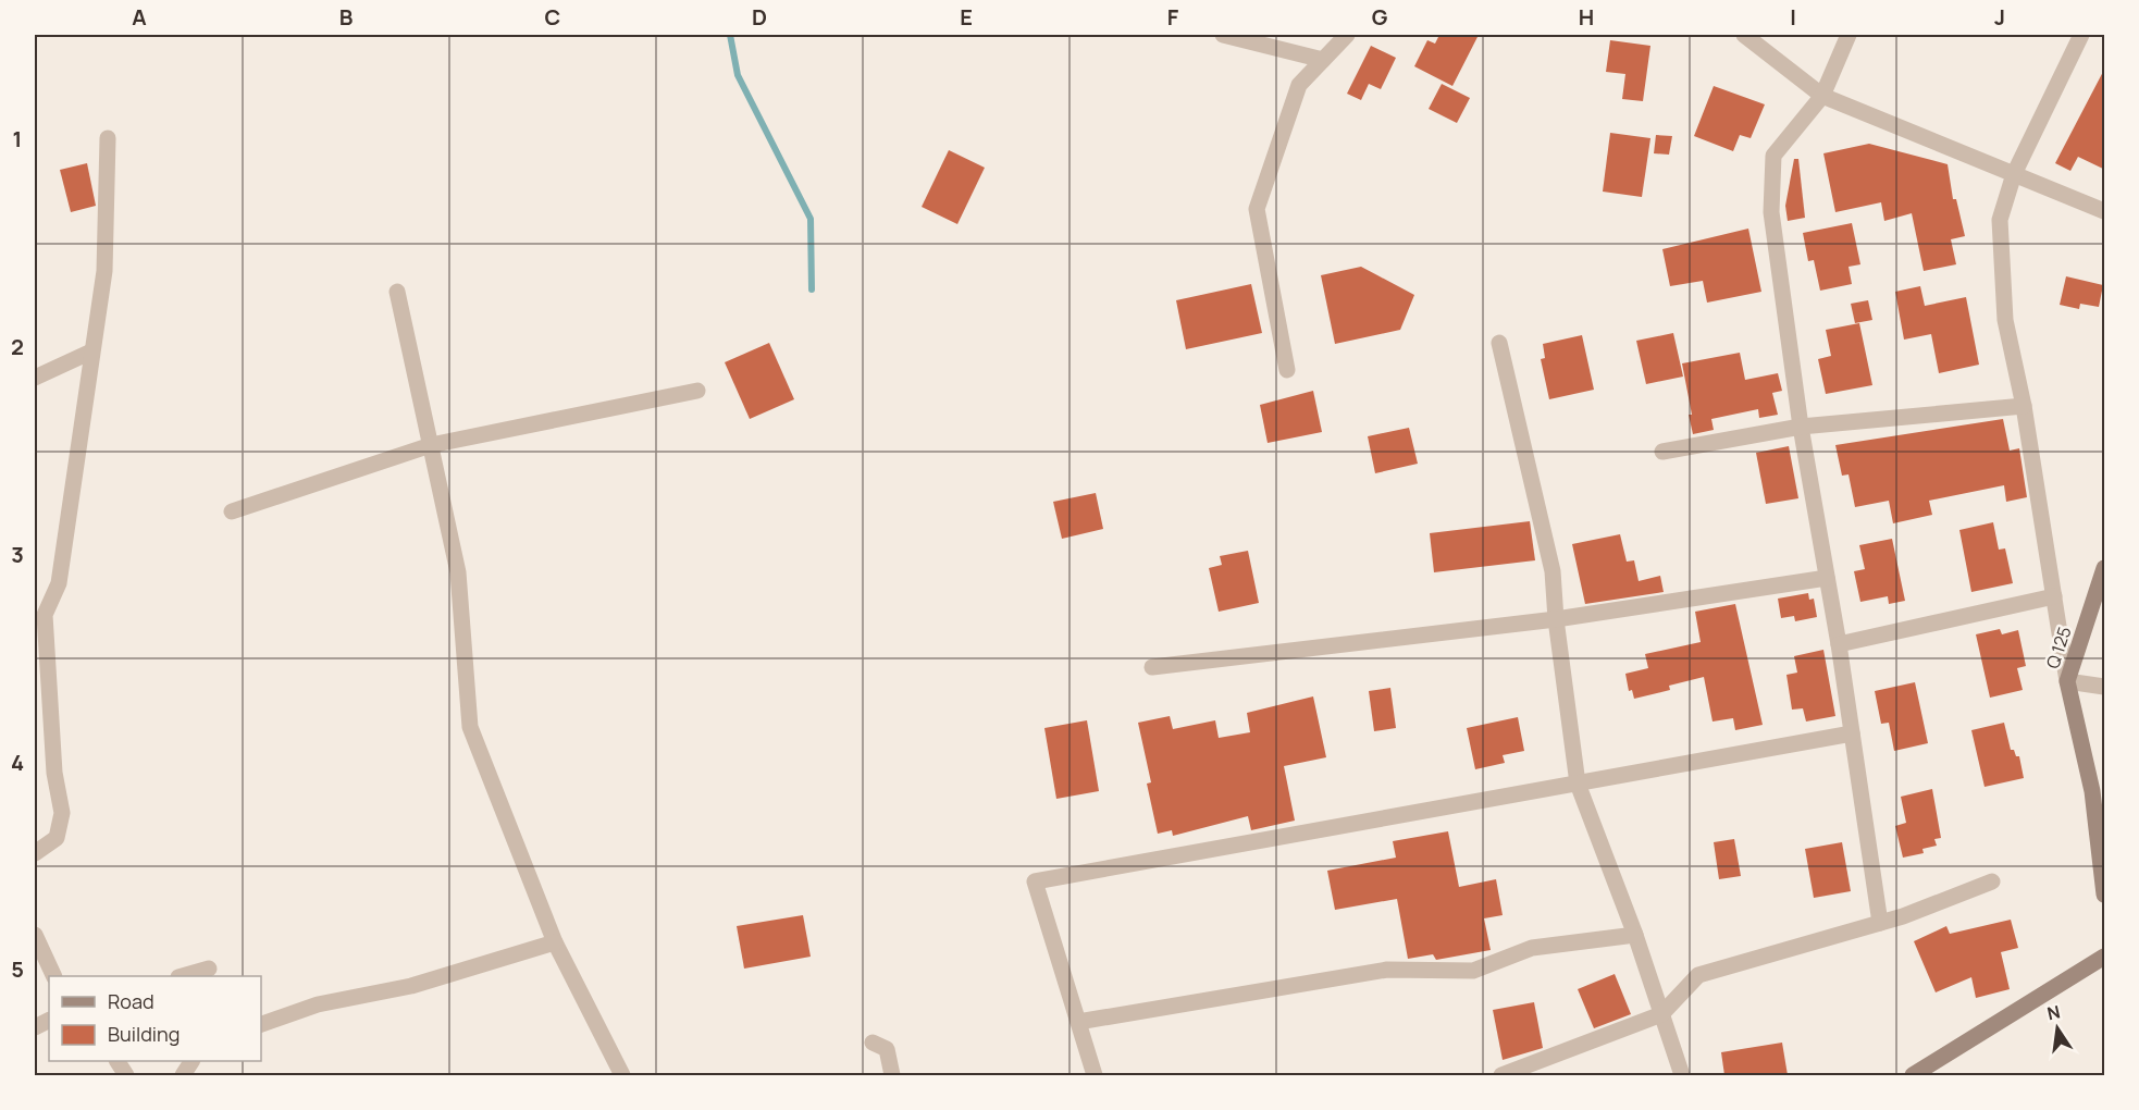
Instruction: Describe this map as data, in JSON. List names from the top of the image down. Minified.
{"streets":{"street":["Q 125"]},"legend":["Road","Building"],"north":"top","grid":{"columns":["A","B","C","D","E","F","G","H","I","J"],"rows":["1","2","3","4","5"]}}
